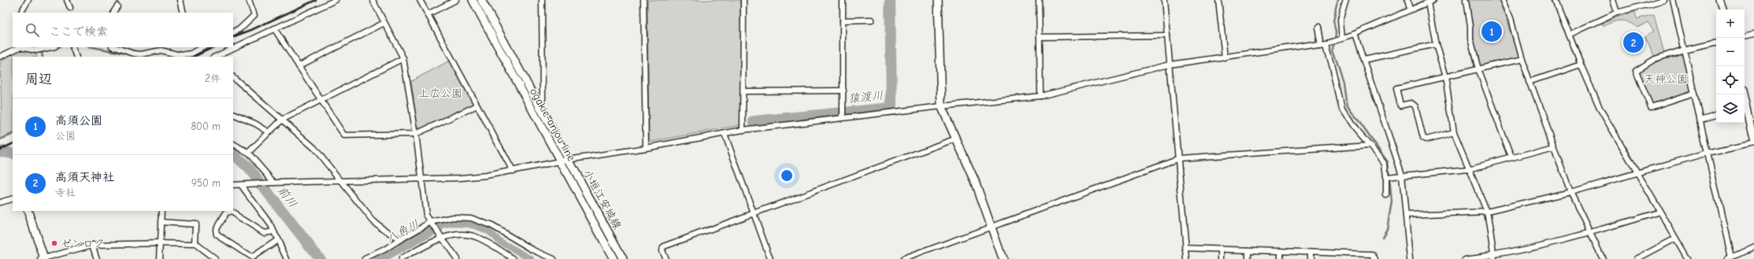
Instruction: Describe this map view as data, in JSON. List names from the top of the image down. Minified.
{"streets":{"main road":["ogakie-anjou line","小垣江安城線"]},"water":["猿渡川","前川","八角川"],"parks":["天神公園","上広公園"],"places":["ゼンロク"],"page":{"map_buttons":["+","−"],"search":"ここで検索","pins":["1","2"],"heading":["周辺","2件"],"list":[{"mark":"1","name":"高須公園","note":"公園","value":"800 m"},{"mark":"2","name":"高須天神社","note":"寺社","value":"950 m"}]}}
